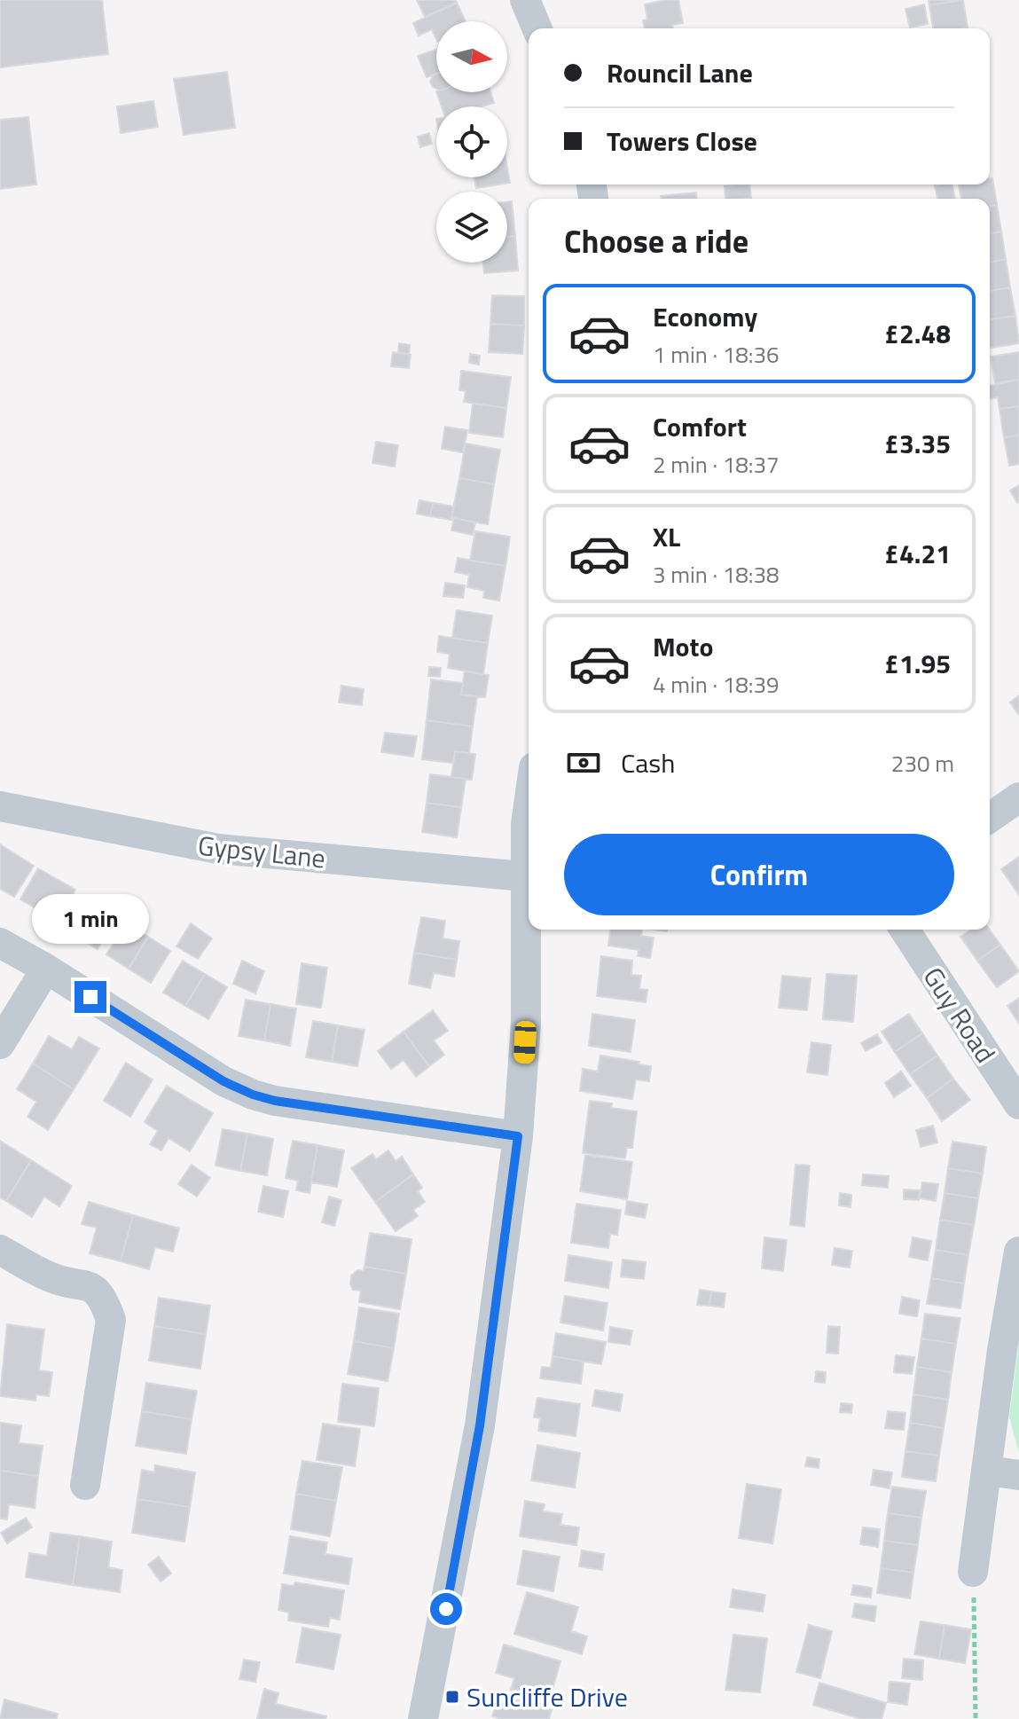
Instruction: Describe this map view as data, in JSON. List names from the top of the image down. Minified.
{"streets":{"street":["Gypsy Lane","Guy Road"]},"places":{"transit":["Suncliffe Drive"]},"north":"right","page":{"banner":["Rouncil Lane","Towers Close"],"heading":"Choose a ride","list":[{"name":"Economy","note":"1 min · 18:36","value":"£2.48"},{"name":"Comfort","note":"2 min · 18:37","value":"£3.35"},{"name":"XL","note":"3 min · 18:38","value":"£4.21"},{"name":"Moto","note":"4 min · 18:39","value":"£1.95"}],"pay":["Cash","230 m"],"buttons":"Confirm","bubble":"1 min"}}
